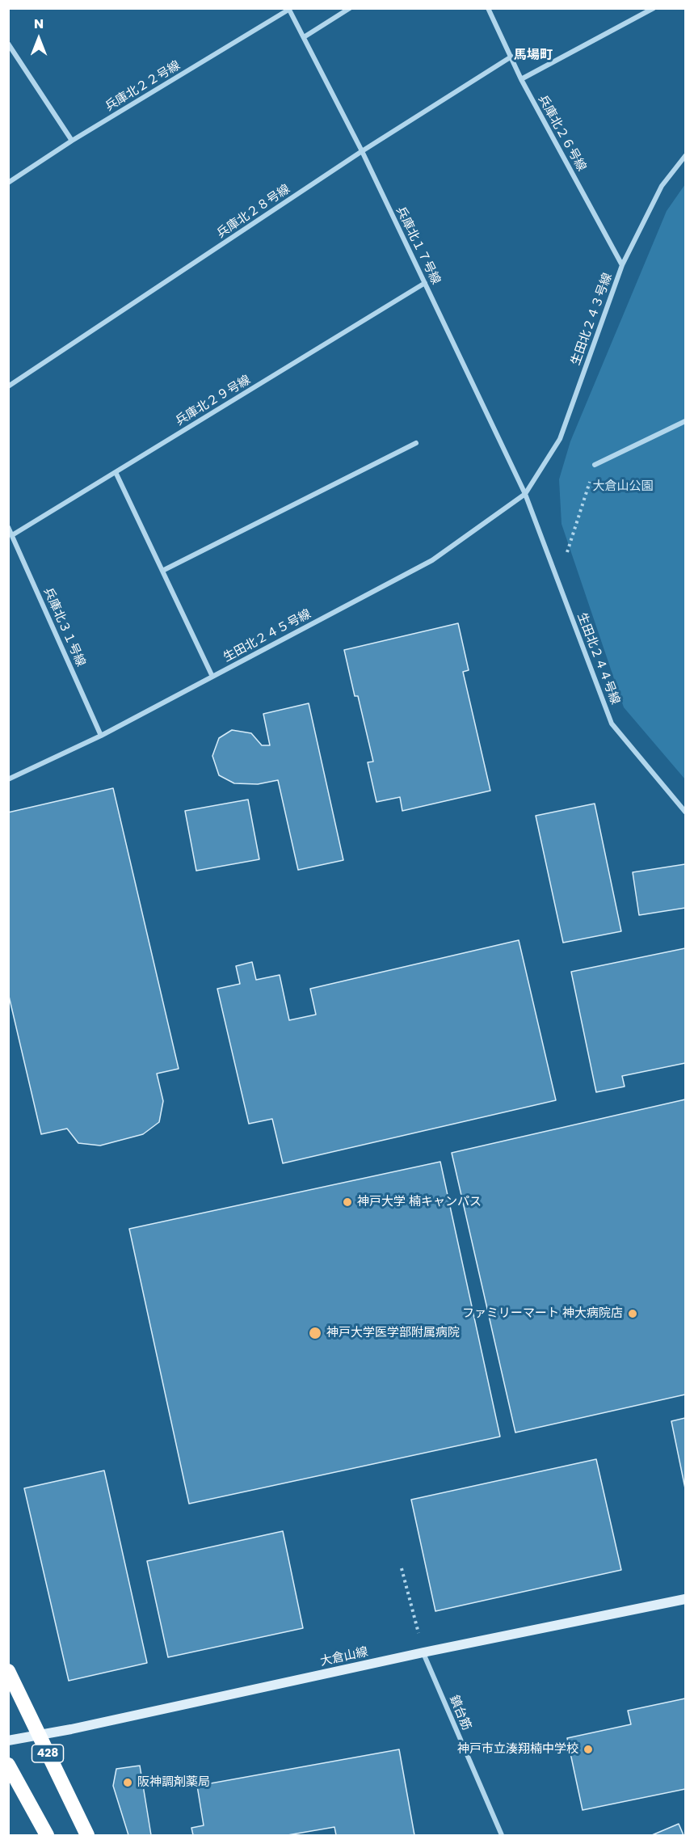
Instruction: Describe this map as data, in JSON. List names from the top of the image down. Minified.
{"streets":{"highway":["428"],"street":["兵庫北２２号線","兵庫北２６号線","兵庫北２８号線","兵庫北１７号線","生田北２４３号線","兵庫北２９号線","兵庫北３１号線","生田北２４５号線","生田北２４４号線","大倉山線","鎮台筋"]},"crossings":[["兵庫北２２号線","兵庫北１７号線"],["兵庫北２６号線","兵庫北２８号線"],["兵庫北２６号線","生田北２４３号線"],["兵庫北２８号線","兵庫北１７号線"],["兵庫北１７号線","生田北２４３号線"],["兵庫北１７号線","兵庫北２９号線"],["兵庫北１７号線","生田北２４５号線"],["兵庫北１７号線","生田北２４４号線"],["生田北２４３号線","生田北２４５号線"],["生田北２４３号線","生田北２４４号線"],["兵庫北２９号線","兵庫北３１号線"],["兵庫北３１号線","生田北２４５号線"],["生田北２４５号線","生田北２４４号線"],["大倉山線","鎮台筋"],["大倉山線","428"]],"districts":["馬場町"],"parks":["大倉山公園"],"places":["神戸大学 楠キャンパス","ファミリーマート 神大病院店","神戸大学医学部附属病院","神戸市立湊翔楠中学校","阪神調剤薬局"],"north":"top"}
